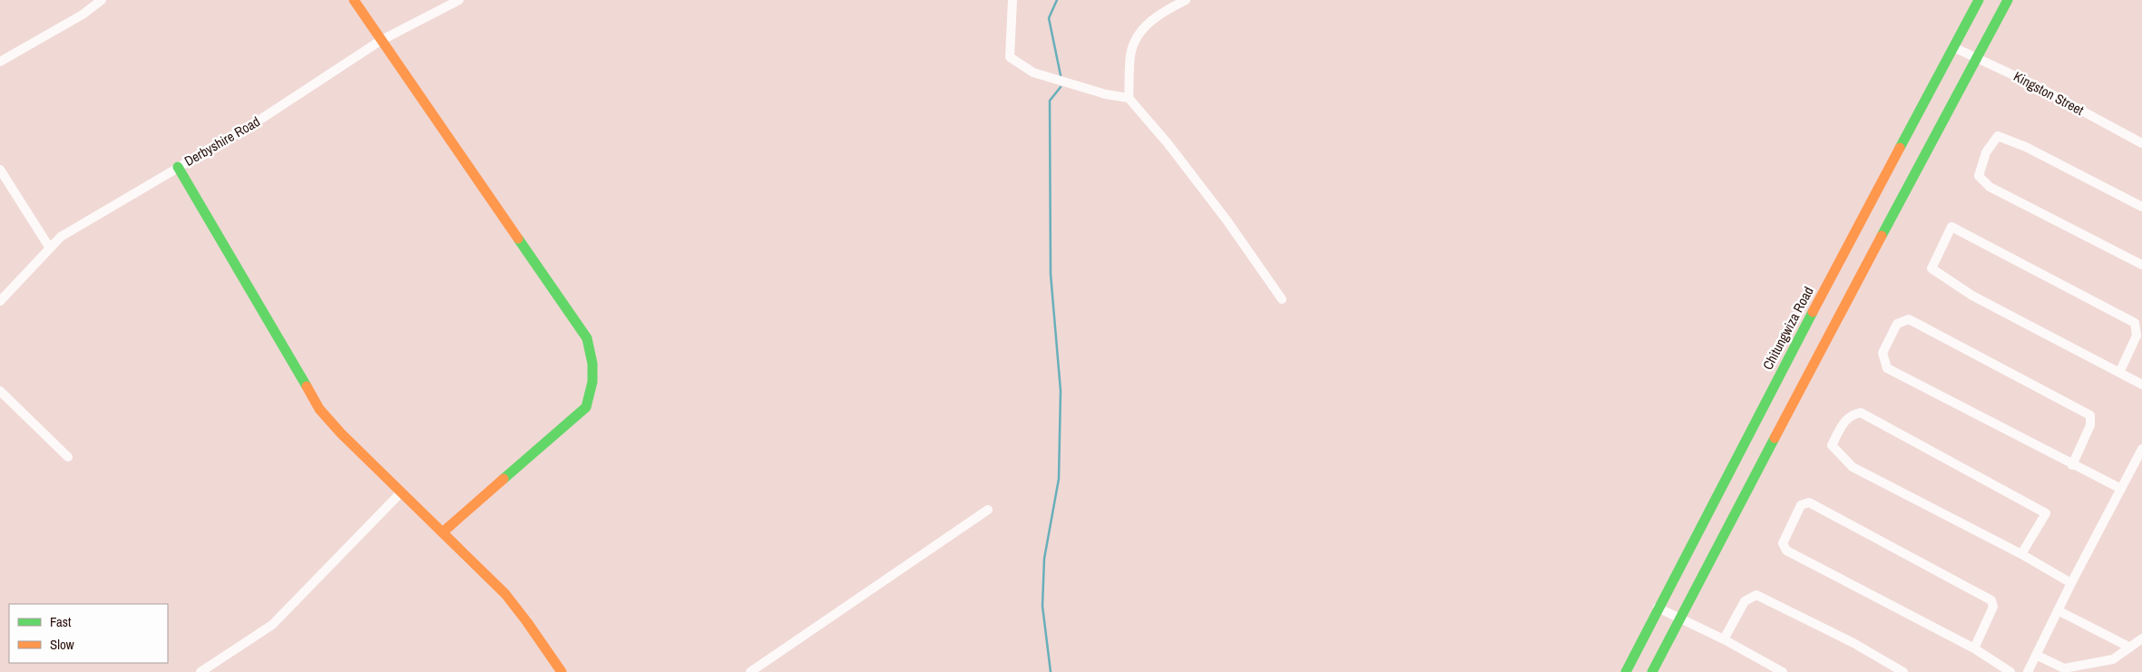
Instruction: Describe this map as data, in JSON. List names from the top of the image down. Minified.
{"streets":{"street":["Kingston Street","Derbyshire Road","Chitungwiza Road"]},"crossings":[["Kingston Street","Chitungwiza Road"]],"legend":["Fast","Slow"]}
